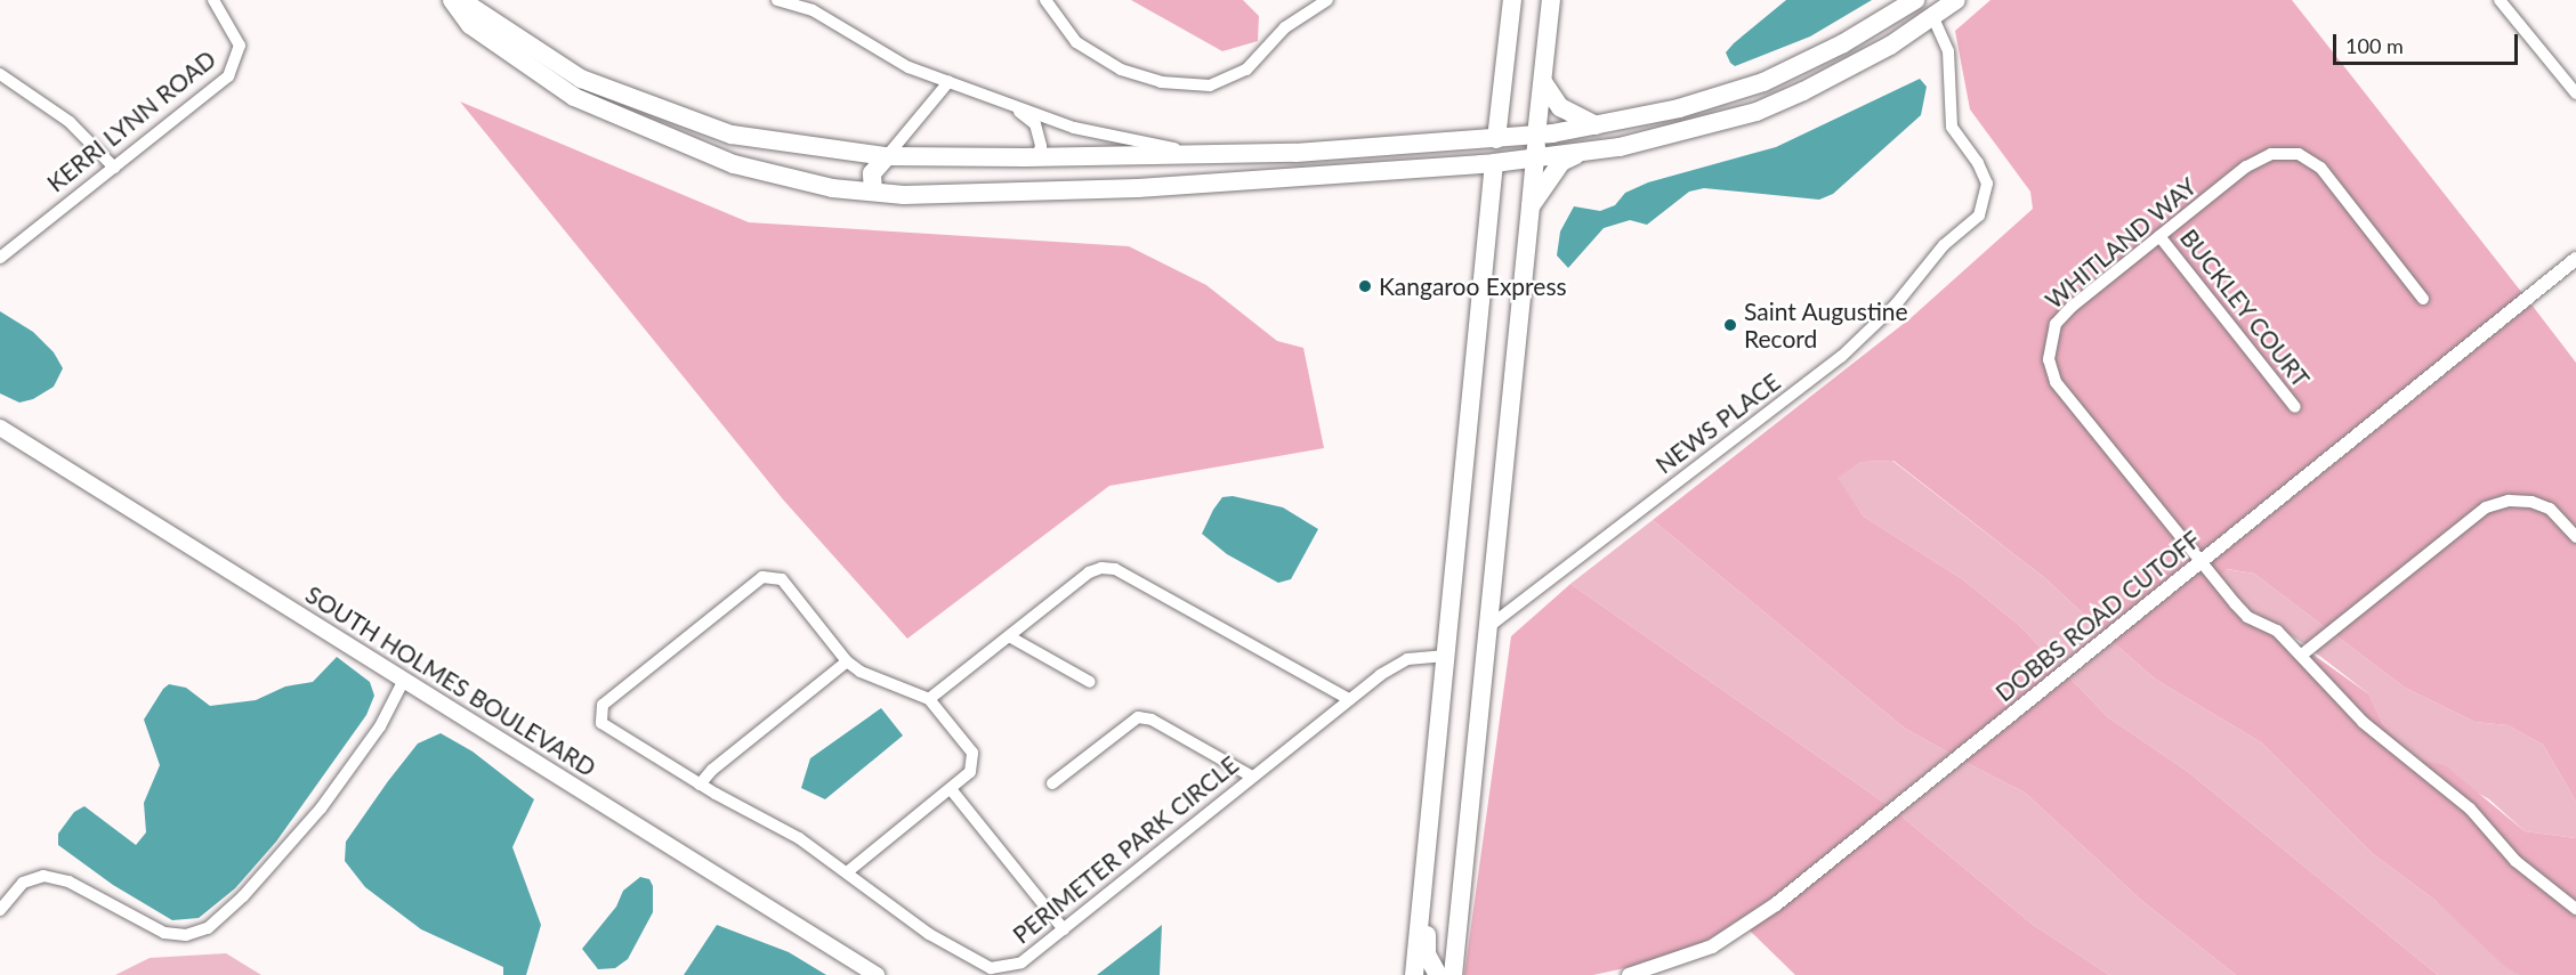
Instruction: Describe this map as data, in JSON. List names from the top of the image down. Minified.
{"streets":{"main road":["SOUTH HOLMES BOULEVARD"],"street":["KERRI LYNN ROAD","WHITLAND WAY","BUCKLEY COURT","NEWS PLACE","DOBBS ROAD CUTOFF","PERIMETER PARK CIRCLE"]},"crossings":[["WHITLAND WAY","BUCKLEY COURT"],["WHITLAND WAY","DOBBS ROAD CUTOFF"]],"places":["Kangaroo Express","Saint Augustine Record"],"scale_bar":"100 m"}
